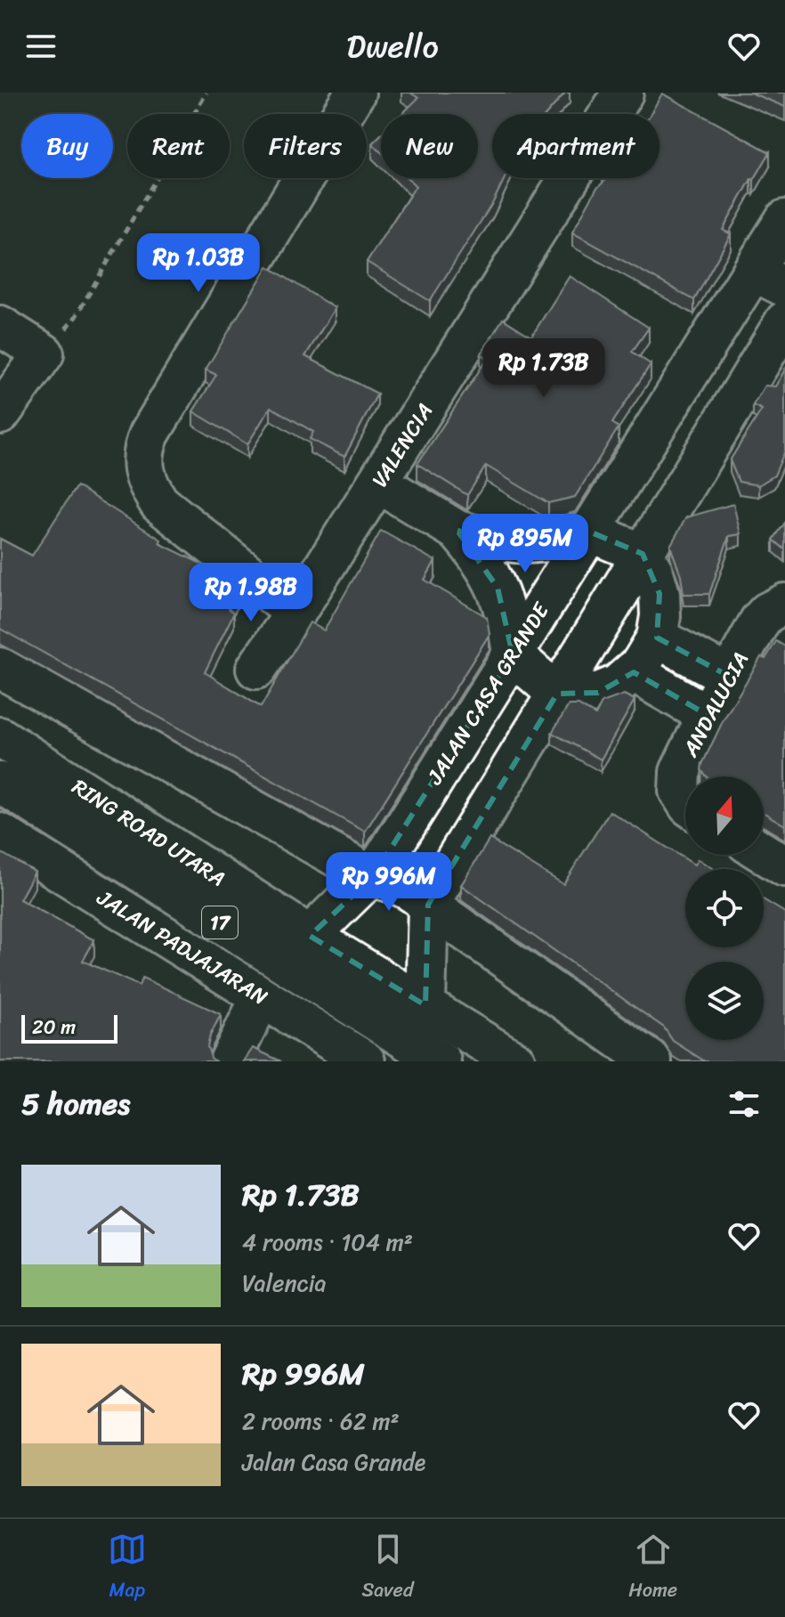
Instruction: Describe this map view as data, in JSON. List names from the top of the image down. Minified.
{"streets":{"main road":["VALENCIA","JALAN CASA GRANDE","ANDALUCIA","RING ROAD UTARA","17","JALAN PADJAJARAN"]},"crossings":[["JALAN CASA GRANDE","RING ROAD UTARA"],["RING ROAD UTARA","JALAN PADJAJARAN"]],"scale_bar":"20 m","north":"top","page":{"header":"Dwello","chip":["Buy","Rent","Filters","New","Apartment"],"price":["Rp 1.03B","Rp 1.73B","Rp 895M","Rp 1.98B","Rp 996M"],"scale":"20 m","heading":"5 homes","list":[{"name":"Rp 1.73B","note":"4 rooms · 104 m² · Valencia"},{"name":"Rp 996M","note":"2 rooms · 62 m² · Jalan Casa Grande"}],"tabs":["Map","Saved","Home"]}}
